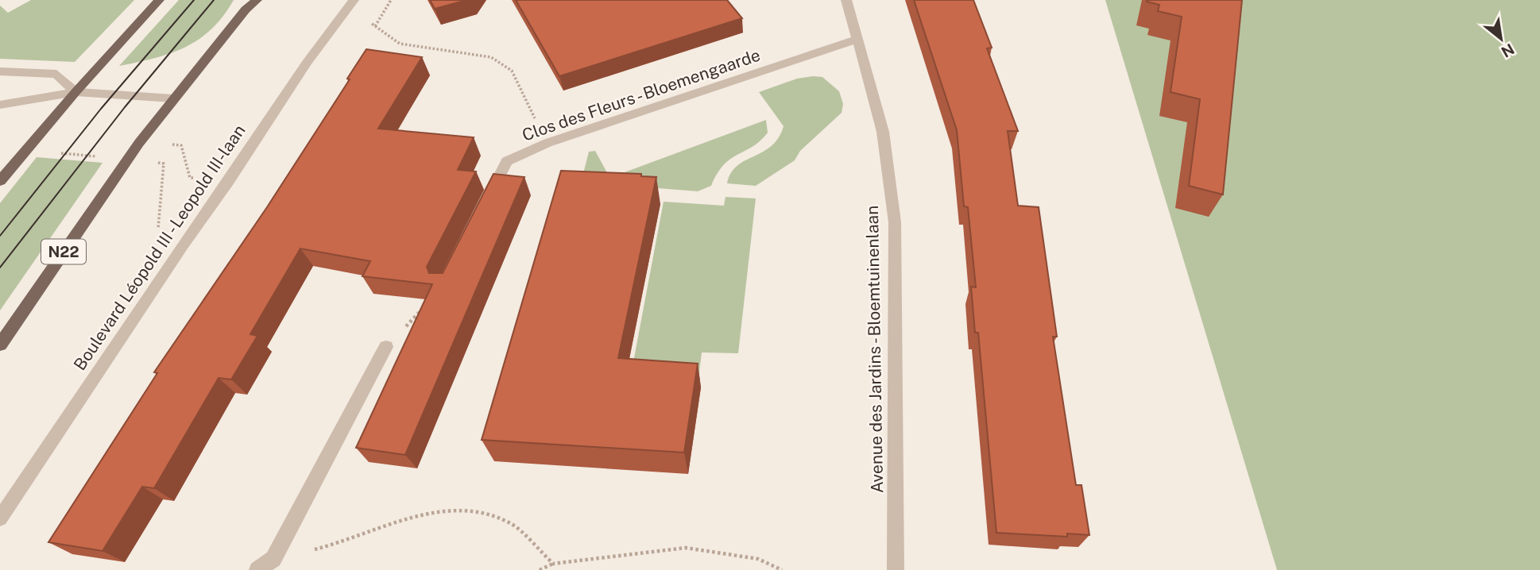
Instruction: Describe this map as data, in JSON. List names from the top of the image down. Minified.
{"streets":{"main road":["N22"],"street":["Clos des Fleurs - Bloemengaarde","Boulevard Léopold III - Leopold III-laan","Avenue des Jardins - Bloemtuinenlaan"]},"crossings":[["Clos des Fleurs - Bloemengaarde","Avenue des Jardins - Bloemtuinenlaan"]],"north":"bottom right"}
